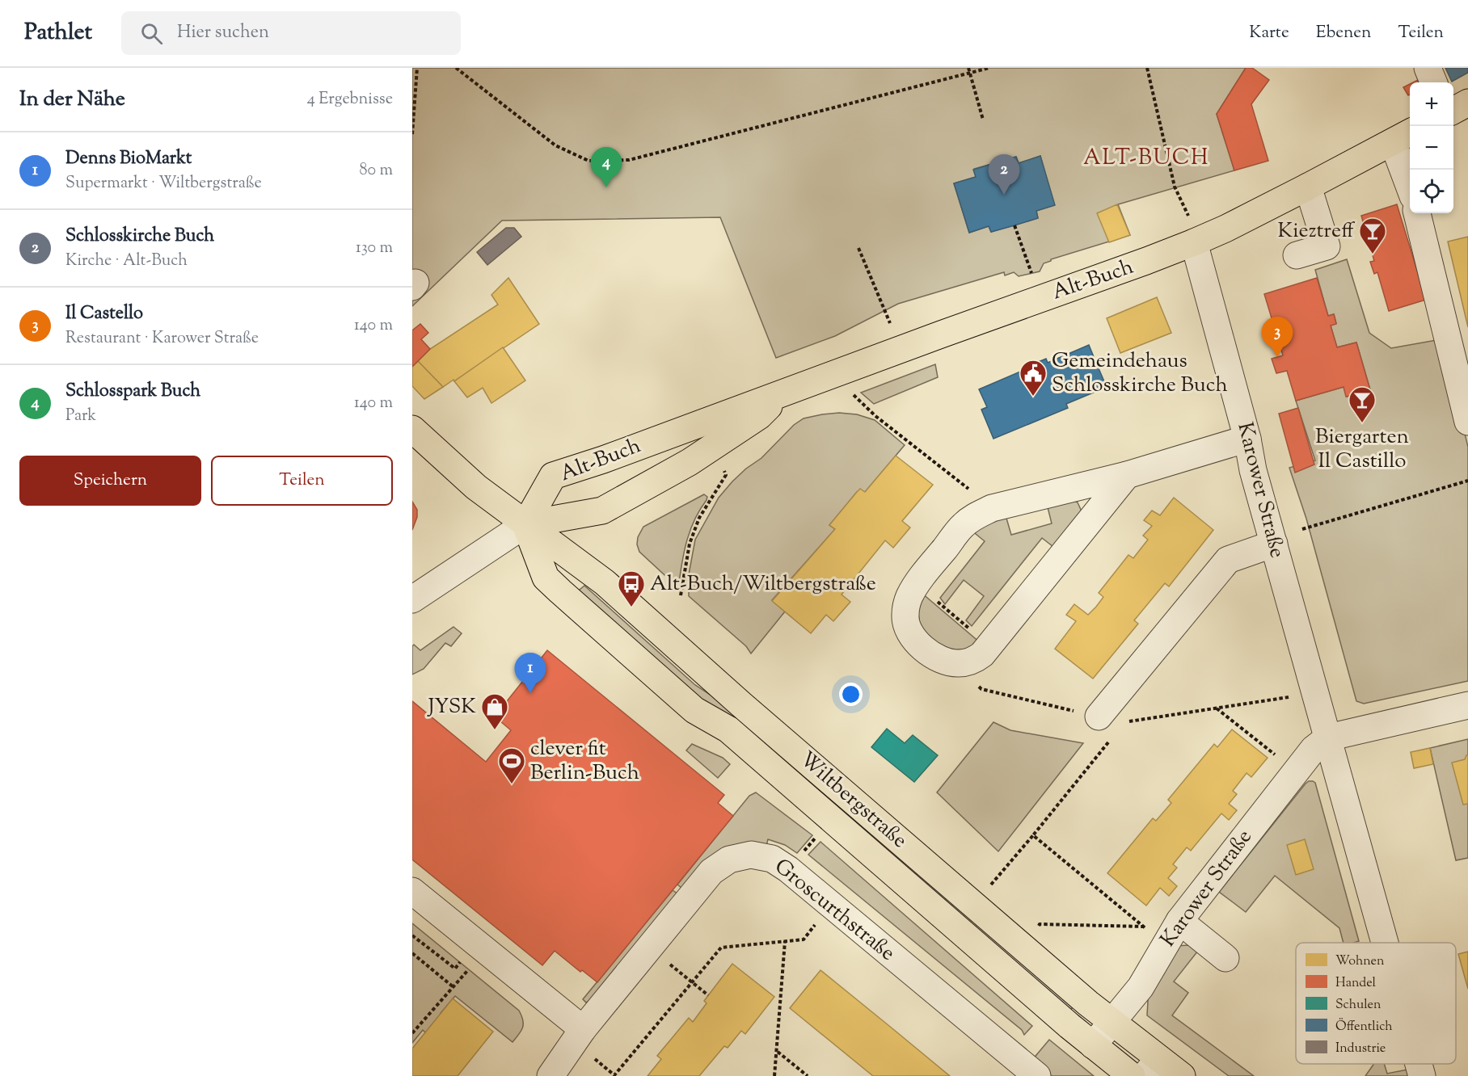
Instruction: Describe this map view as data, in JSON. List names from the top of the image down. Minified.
{"streets":{"main road":["Alt-Buch","Wiltbergstraße"],"street":["Karower Straße","Groscurthstraße"]},"crossings":[["Alt-Buch","Karower Straße"],["Alt-Buch","Wiltbergstraße"],["Karower Straße","Wiltbergstraße"]],"districts":["ALT-BUCH"],"places":{"bar":["Kieztreff","Biergarten Il Castillo"],"public building":["Gemeindehaus Schlosskirche Buch"],"bus stop":["Alt-Buch/Wiltbergstraße"],"shop":["JYSK"],"sports":["clever fit Berlin-Buch"]},"legend":["Wohnen","Handel","Schulen","Öffentlich","Industrie"],"page":{"header":"Pathlet","search":"Hier suchen","nav":["Karte","Ebenen","Teilen"],"heading":["In der Nähe","4 Ergebnisse"],"map_buttons":["+","−"],"list":[{"mark":"1","name":"Denns BioMarkt","note":"Supermarkt · Wiltbergstraße","value":"80 m"},{"mark":"2","name":"Schlosskirche Buch","note":"Kirche · Alt-Buch","value":"130 m"},{"mark":"3","name":"Il Castello","note":"Restaurant · Karower Straße","value":"140 m"},{"mark":"4","name":"Schlosspark Buch","note":"Park","value":"140 m"}],"pins":["4","2","3","1"],"buttons":["Speichern","Teilen"]}}
